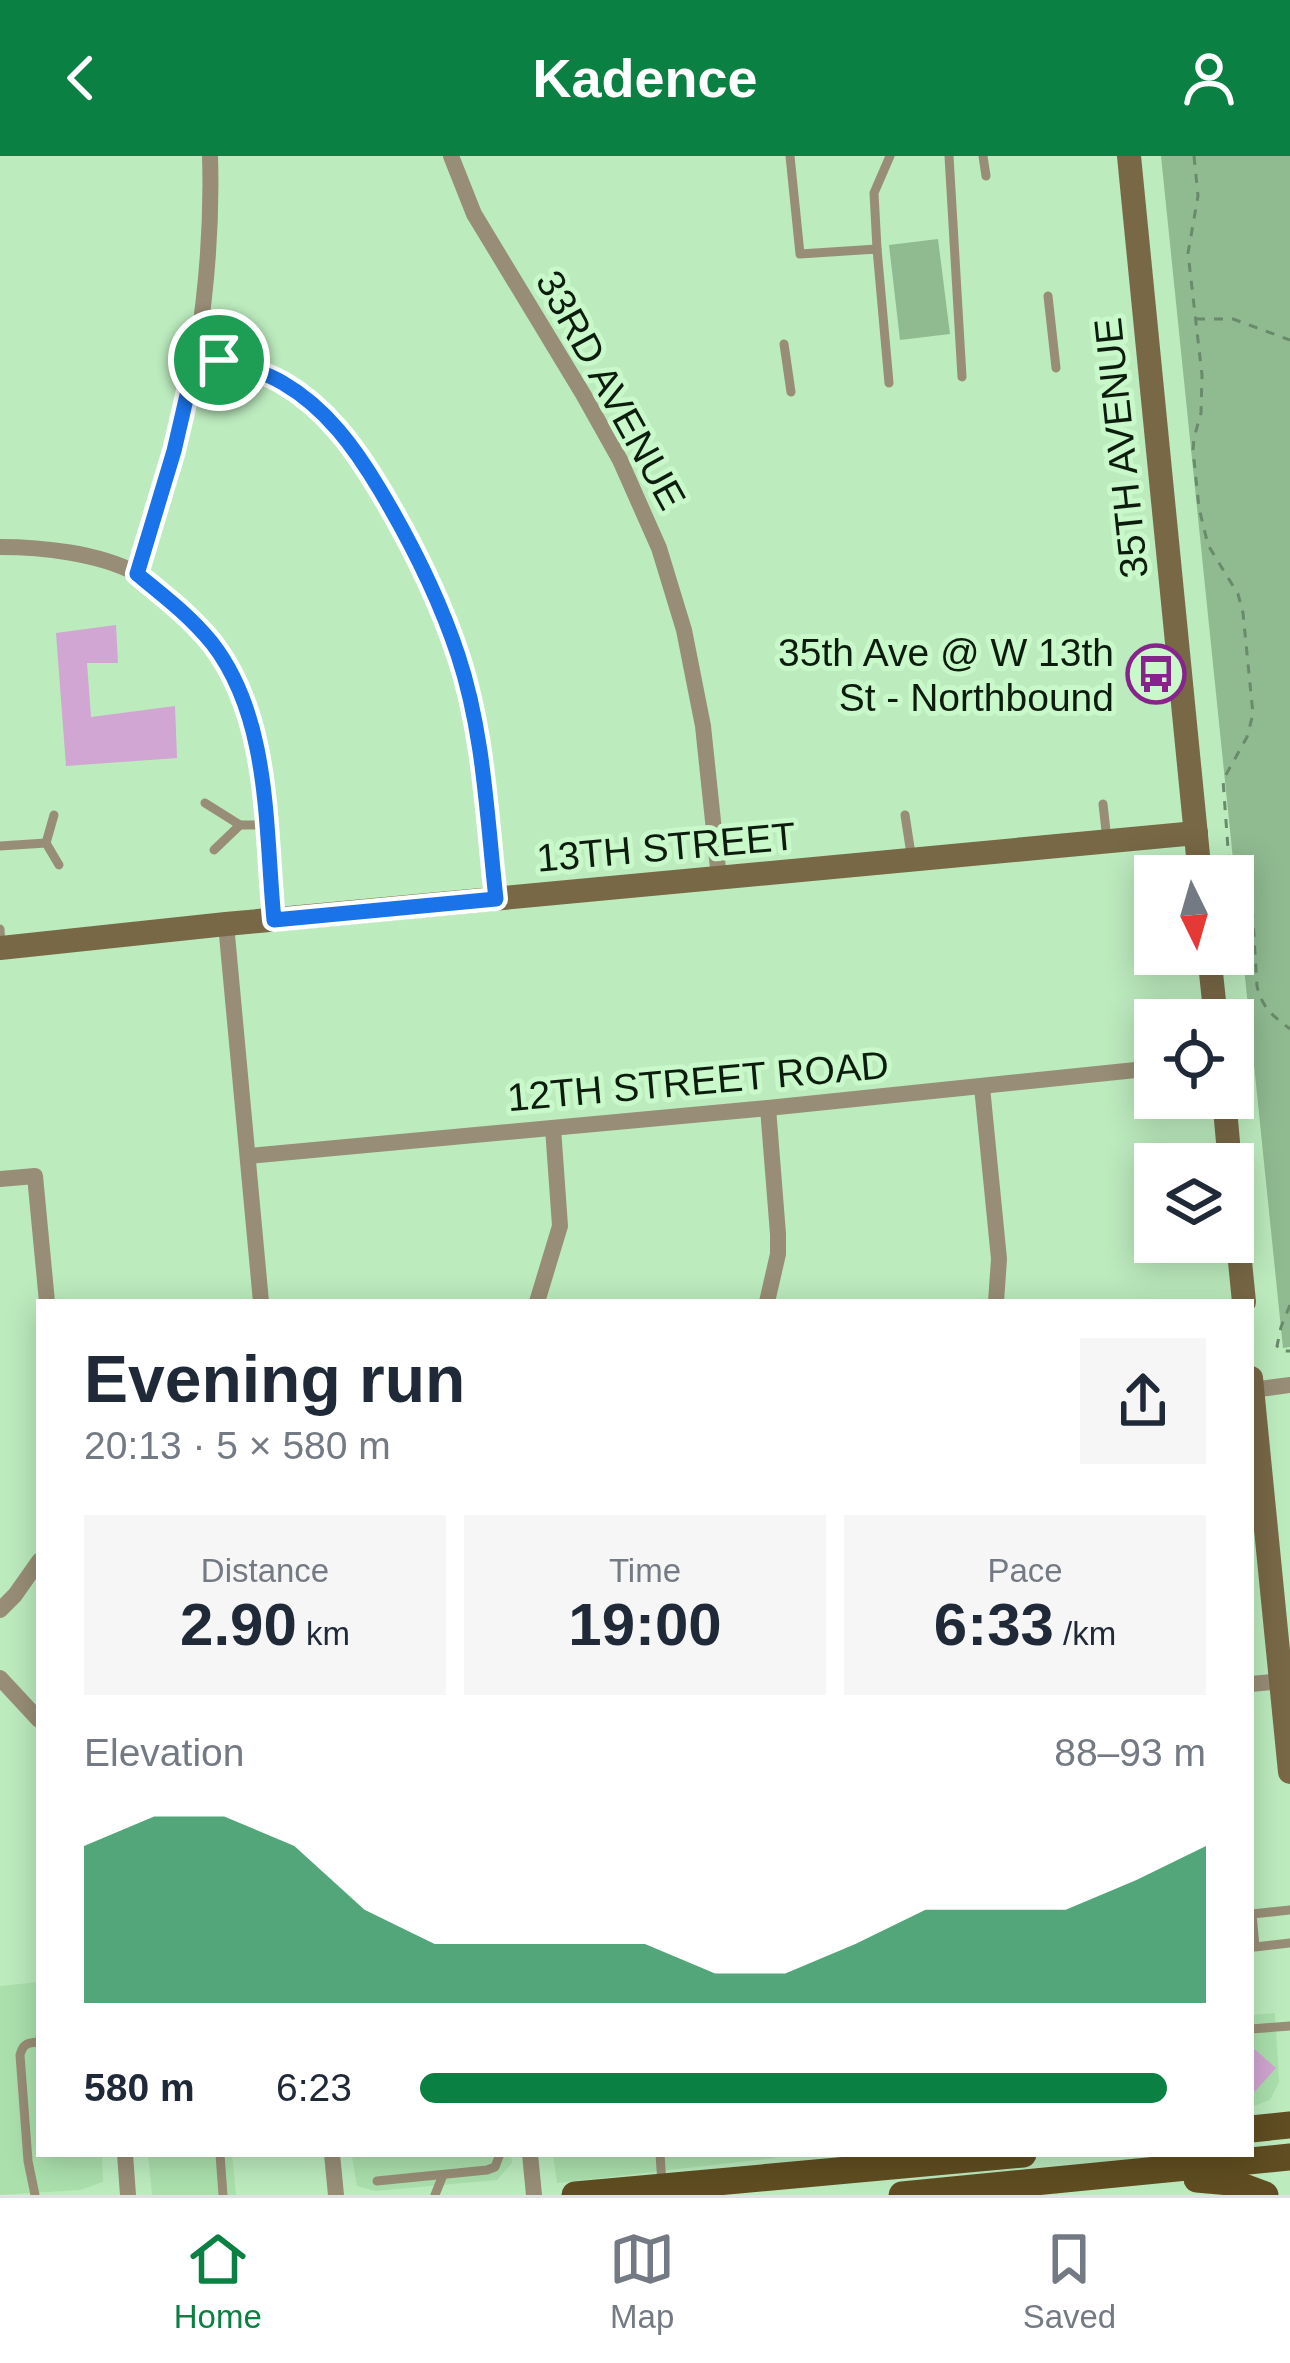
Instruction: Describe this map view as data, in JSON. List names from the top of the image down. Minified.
{"streets":{"main road":["35TH AVENUE","13TH STREET"],"street":["33RD AVENUE","12TH STREET ROAD"]},"crossings":[["33RD AVENUE","13TH STREET"],["35TH AVENUE","13TH STREET"]],"places":{"bus stop":["35th Ave @ W 13th St - Northbound"]},"north":"bottom","page":{"header":"Kadence","heading":["Evening run","20:13 · 5 × 580 m"],"stats":[["Distance","2.90 km"],["Time","19:00"],["Pace","6:33 /km"]],"chart":["Elevation","88–93 m"],"list":[{"name":"580 m","note":"6:23"}],"tabs":["Home","Map","Saved"]}}
